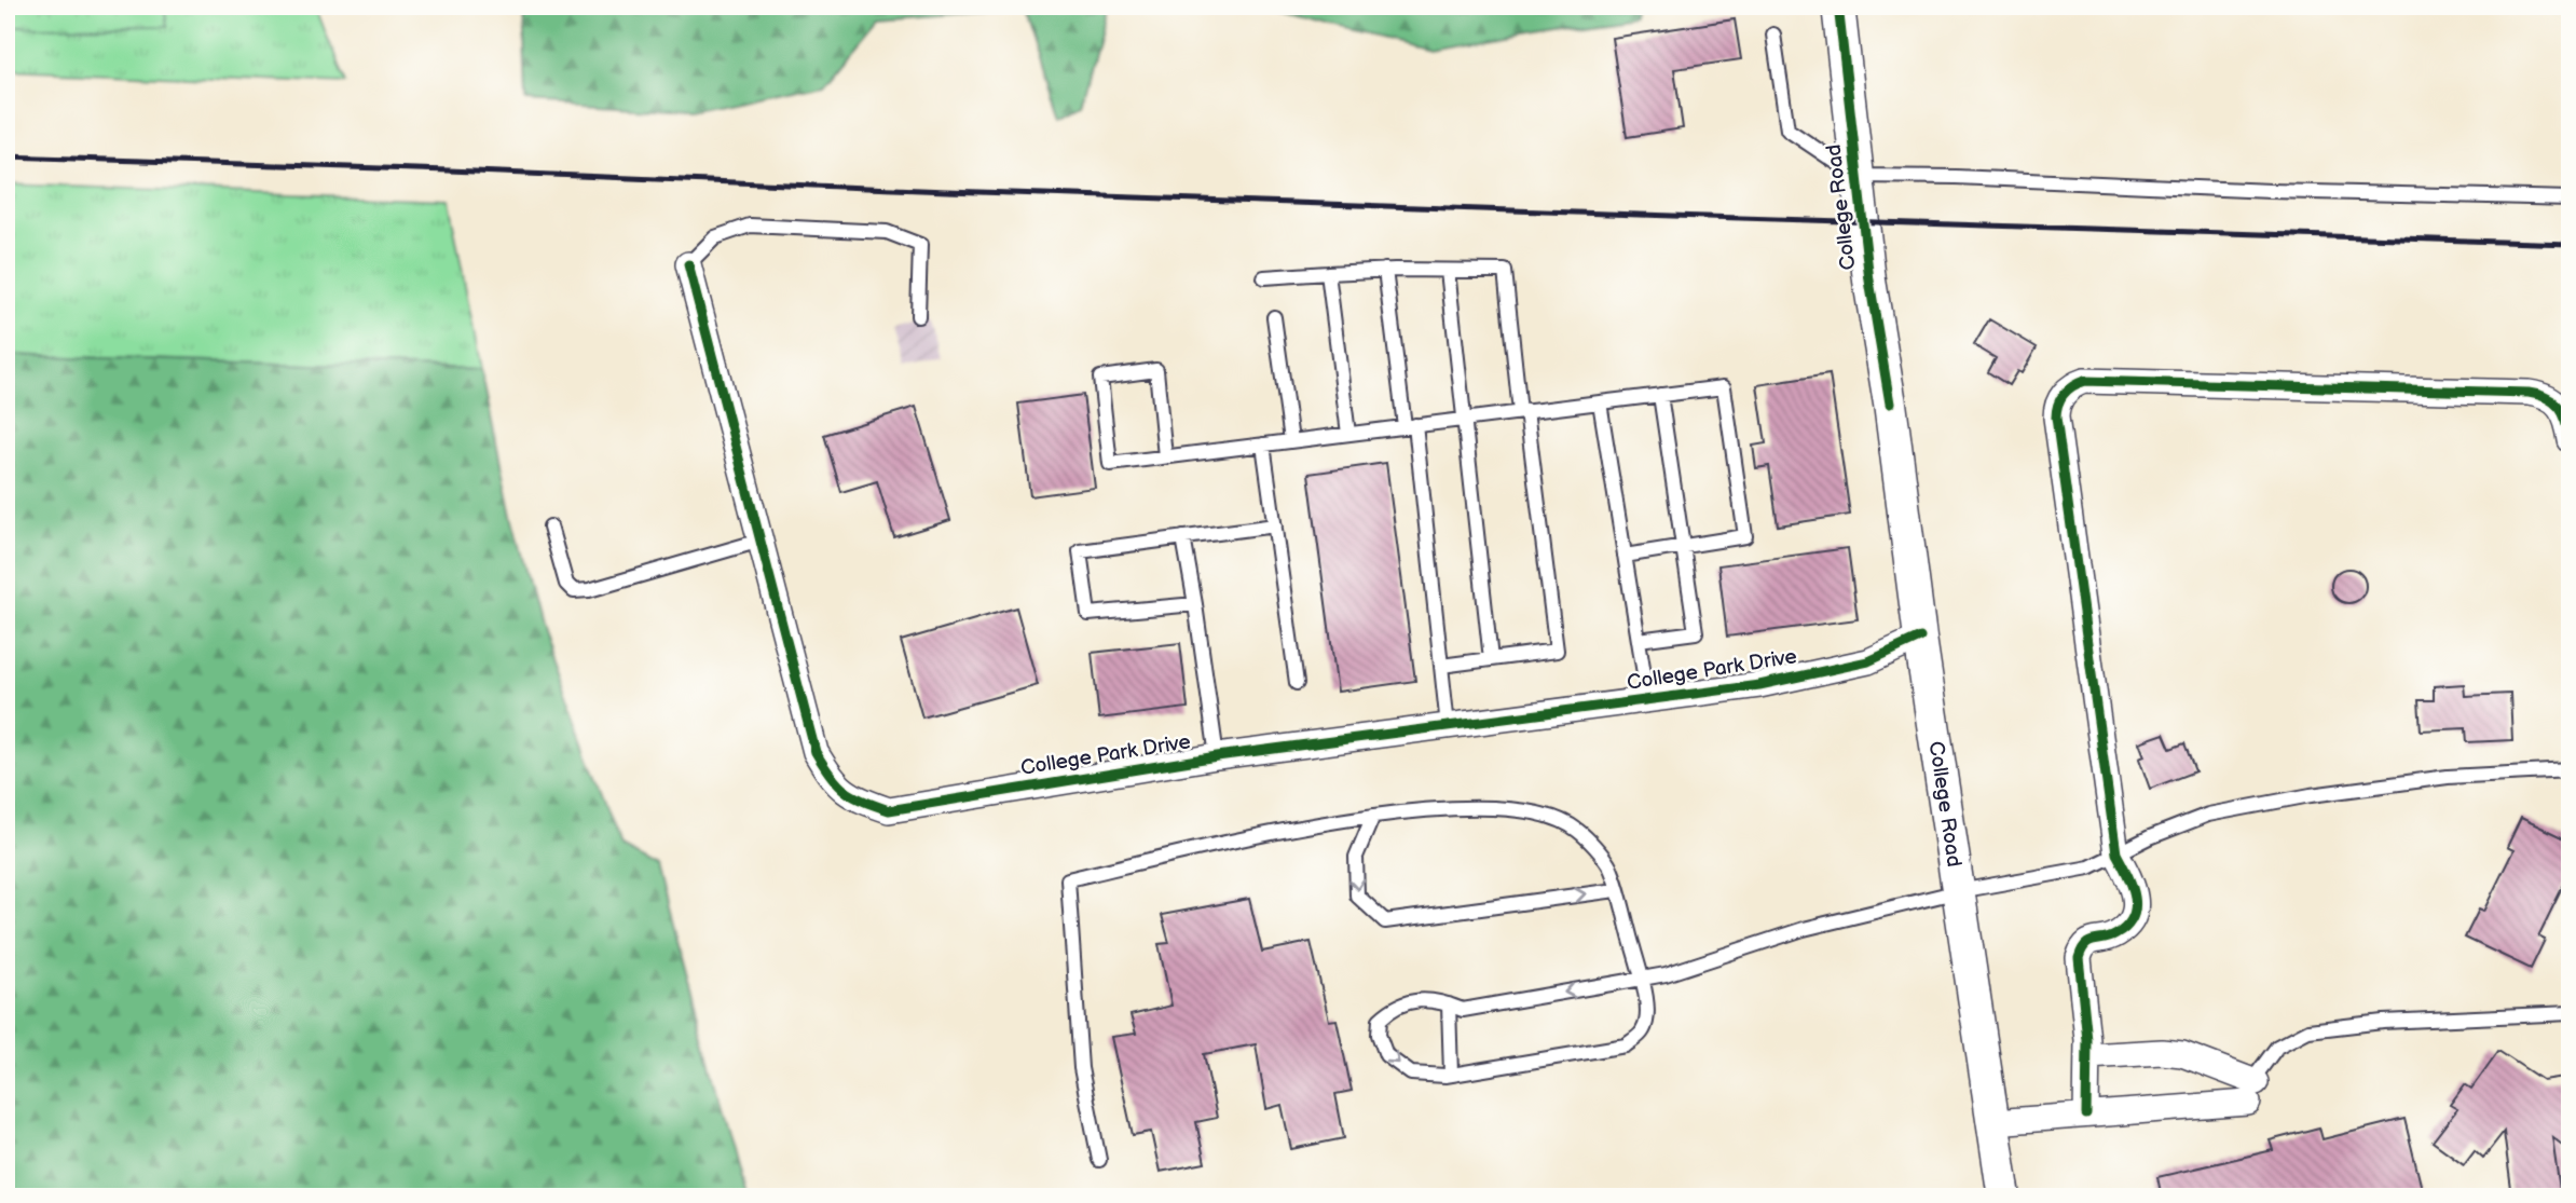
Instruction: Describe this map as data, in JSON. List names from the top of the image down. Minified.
{"streets":{"street":["College Road","College Park Drive"]},"crossings":[["College Road","College Park Drive"]]}
